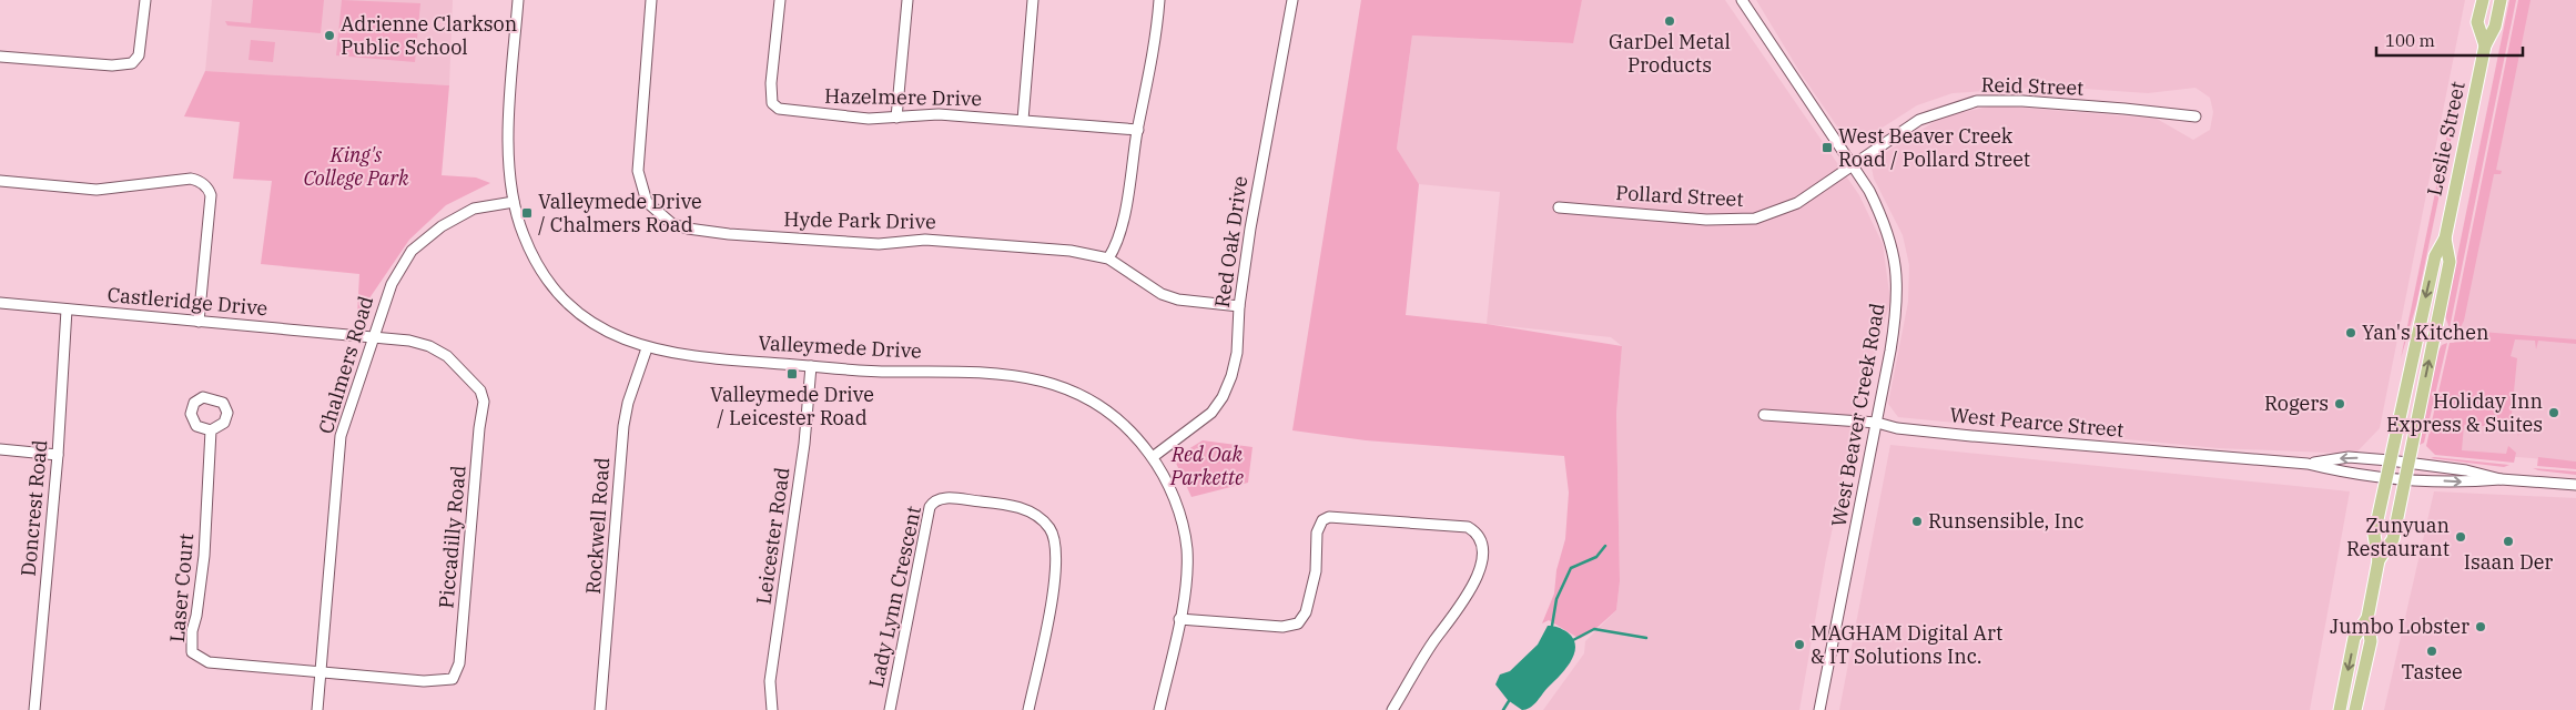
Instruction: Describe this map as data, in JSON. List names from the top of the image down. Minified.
{"streets":{"main road":["Leslie Street"],"street":["Reid Street","Hazelmere Drive","Pollard Street","Hyde Park Drive","Red Oak Drive","Castleridge Drive","Valleymede Drive","Chalmers Road","West Beaver Creek Road","West Pearce Street","Doncrest Road","Rockwell Road","Leicester Road","Piccadilly Road","Laser Court","Lady Lynn Crescent"]},"crossings":[["Reid Street","Pollard Street"],["Reid Street","West Beaver Creek Road"],["Leslie Street","West Pearce Street"],["Pollard Street","West Beaver Creek Road"],["Hyde Park Drive","Red Oak Drive"],["Red Oak Drive","Valleymede Drive"],["Castleridge Drive","Chalmers Road"],["Castleridge Drive","Doncrest Road"],["Castleridge Drive","Piccadilly Road"],["Valleymede Drive","Chalmers Road"],["Valleymede Drive","Rockwell Road"],["Valleymede Drive","Leicester Road"],["Chalmers Road","Piccadilly Road"],["Chalmers Road","Laser Court"],["West Beaver Creek Road","West Pearce Street"],["Piccadilly Road","Laser Court"]],"parks":["King's College Park","Red Oak Parkette"],"places":{"other":["GarDel Metal Products","Adrienne Clarkson Public School","Yan's Kitchen","Rogers","Holiday Inn Express & Suites","Runsensible, Inc","Zunyuan Restaurant","Isaan Der","Jumbo Lobster","MAGHAM Digital Art & IT Solutions Inc.","Tastee"],"transit":["West Beaver Creek Road / Pollard Street","Valleymede Drive / Chalmers Road","Valleymede Drive / Leicester Road"]},"scale_bar":"100 m"}
